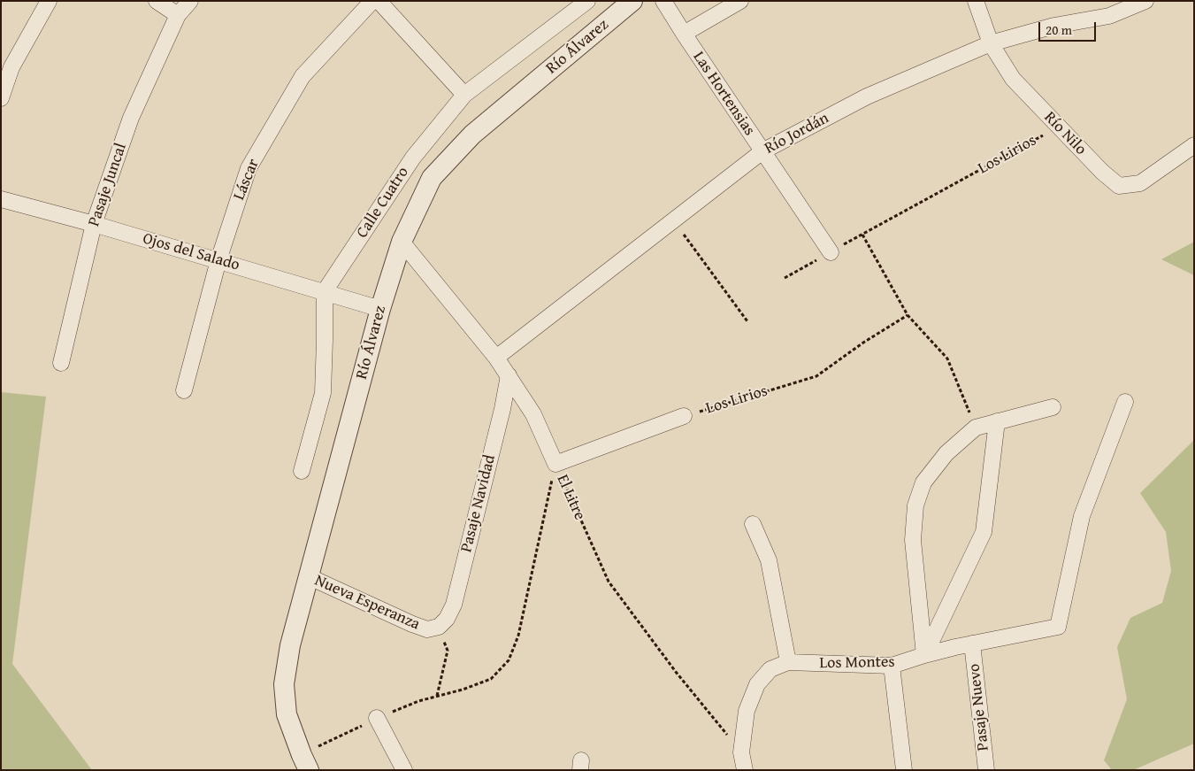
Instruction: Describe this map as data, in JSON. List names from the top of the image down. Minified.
{"streets":{"street":["Río Álvarez","Las Hortensias","Río Jordán","Río Nilo","Láscar","Pasaje Juncal","Calle Cuatro","Ojos del Salado","El Litre","Pasaje Navidad","Nueva Esperanza","Los Montes","Pasaje Nuevo"],"path":["Los Lirios"]},"crossings":[["Río Álvarez","Ojos del Salado"],["Río Álvarez","El Litre"],["Río Álvarez","Nueva Esperanza"],["Las Hortensias","Río Jordán"],["Las Hortensias","Los Lirios"],["Río Jordán","Río Nilo"],["Río Jordán","El Litre"],["Río Nilo","Los Lirios"],["Láscar","Ojos del Salado"],["Pasaje Juncal","Ojos del Salado"],["Calle Cuatro","Ojos del Salado"],["El Litre","Pasaje Navidad"],["El Litre","Los Montes"],["Pasaje Navidad","Nueva Esperanza"],["Los Montes","Pasaje Nuevo"]],"scale_bar":"20 m"}
